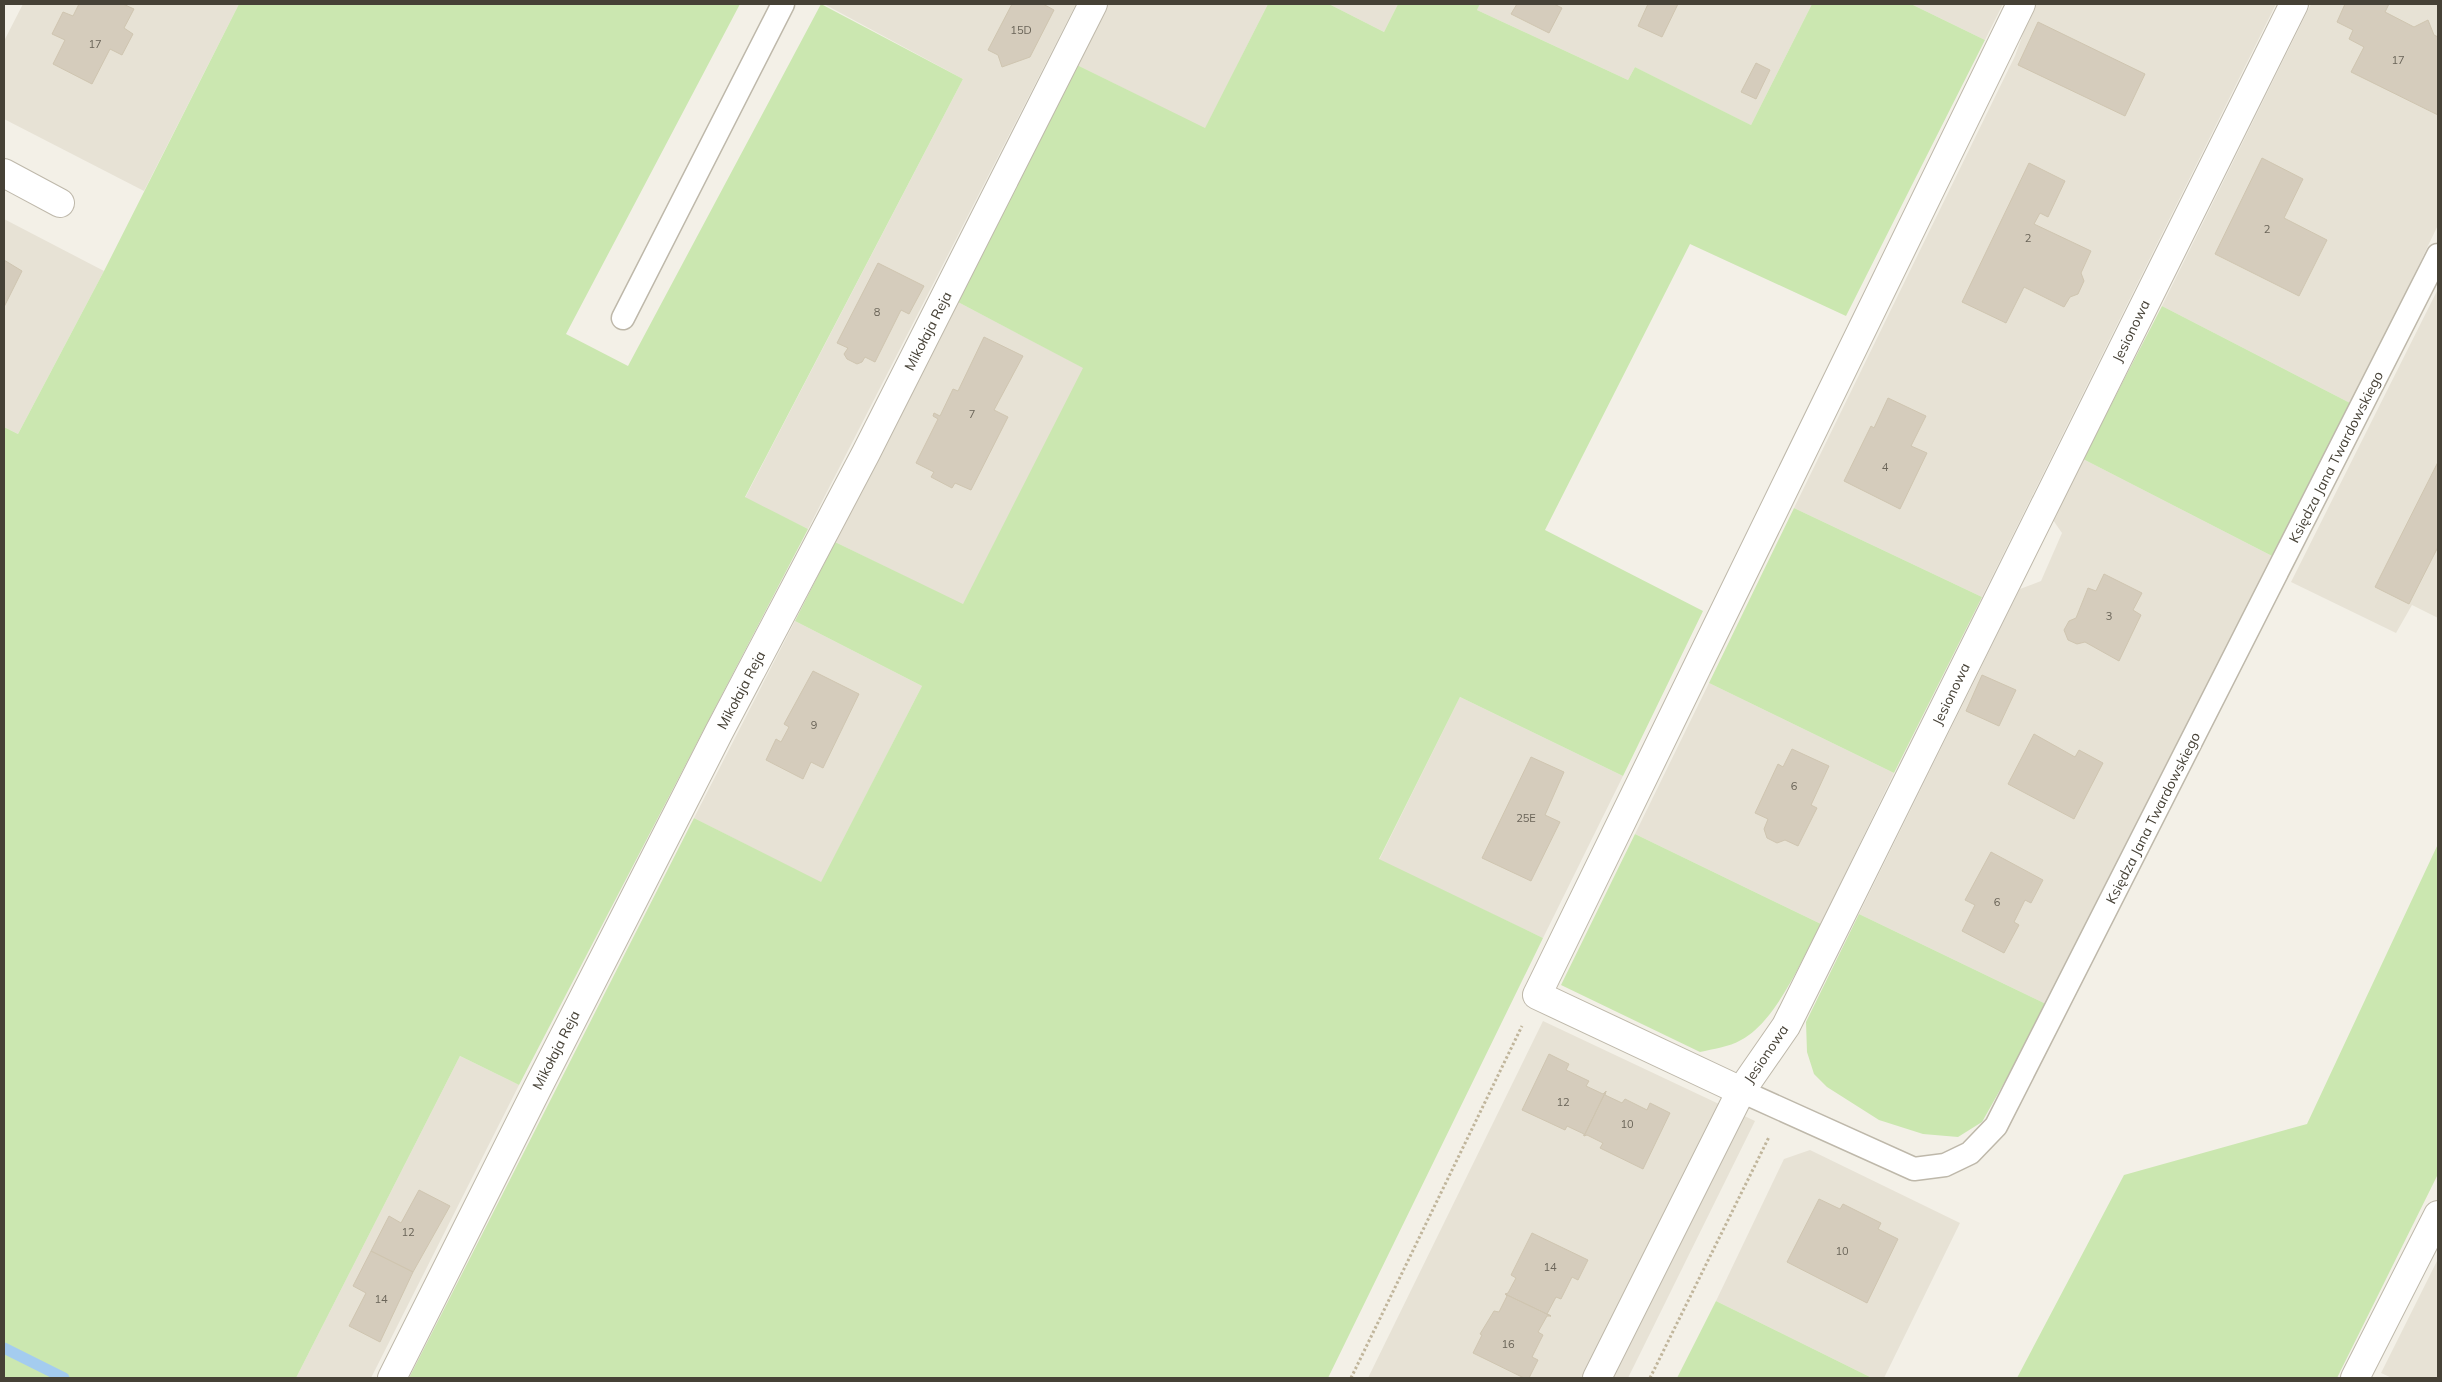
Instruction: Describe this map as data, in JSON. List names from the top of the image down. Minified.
{"streets":{"street":["Mikołaja Reja","Jesionowa"],"lane":["Księdza Jana Twardowskiego"]},"crossings":[["Jesionowa","Księdza Jana Twardowskiego"]],"house_numbers":["15D","17","17","2","2","8","7","4","3","9","6","25E","6","12","10","12","10","14","14","16"]}
